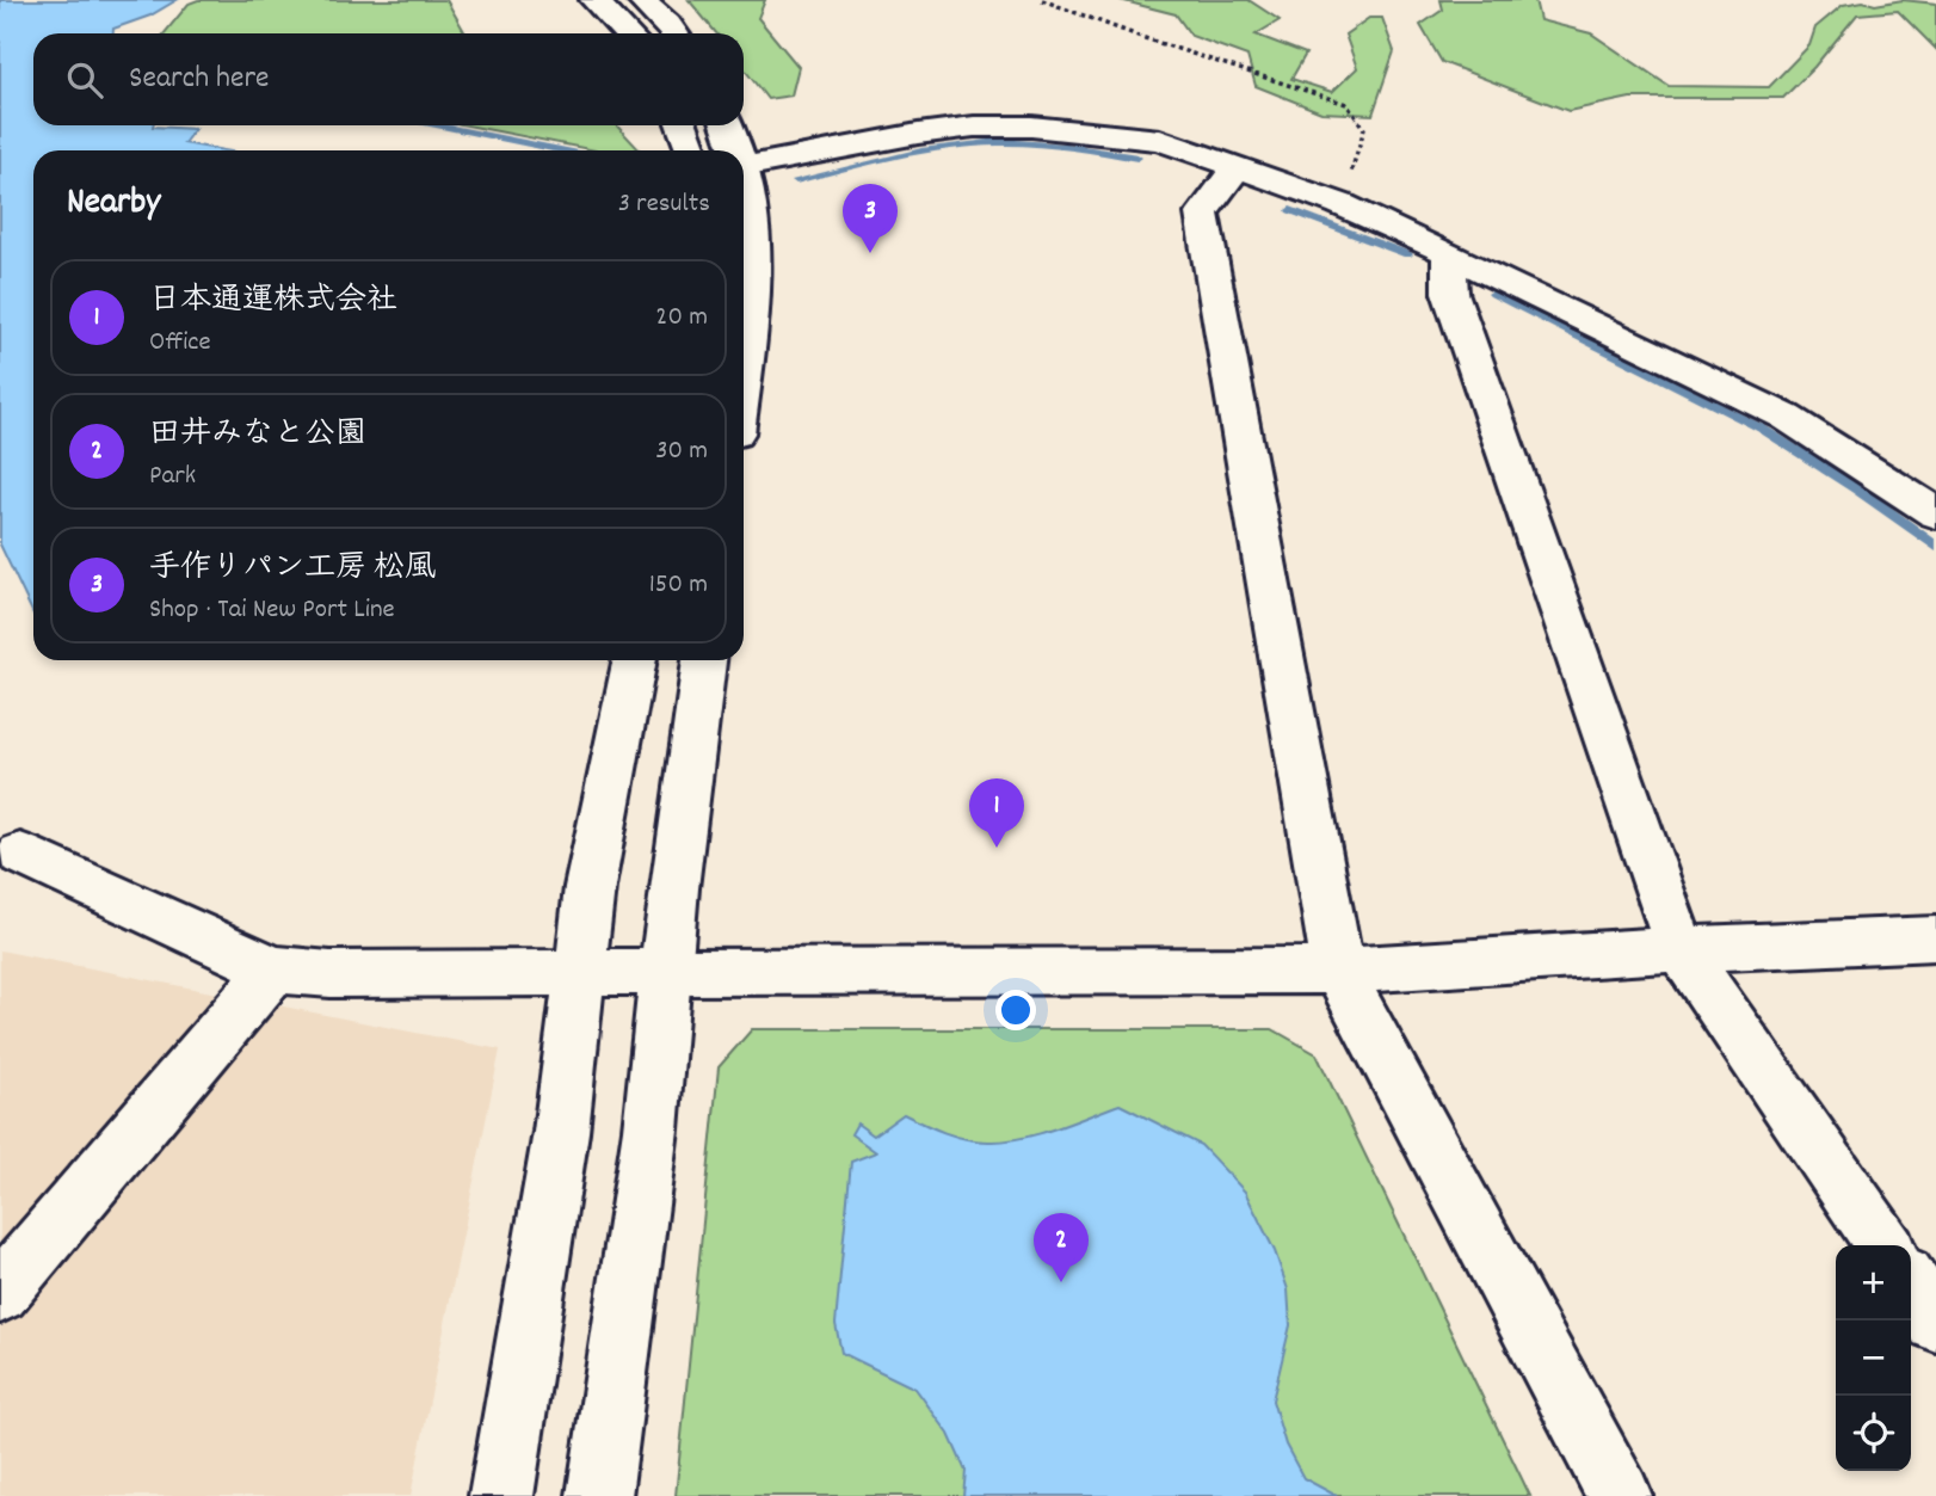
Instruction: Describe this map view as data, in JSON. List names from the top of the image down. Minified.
{"page":{"search":"Search here","heading":["Nearby","3 results"],"pins":["3","1","2"],"list":[{"mark":"1","name":"日本通運株式会社","note":"Office","value":"20 m"},{"mark":"2","name":"田井みなと公園","note":"Park","value":"30 m"},{"mark":"3","name":"手作りパン工房 松風","note":"Shop · Tai New Port Line","value":"150 m"}],"map_buttons":["+","−"]}}
